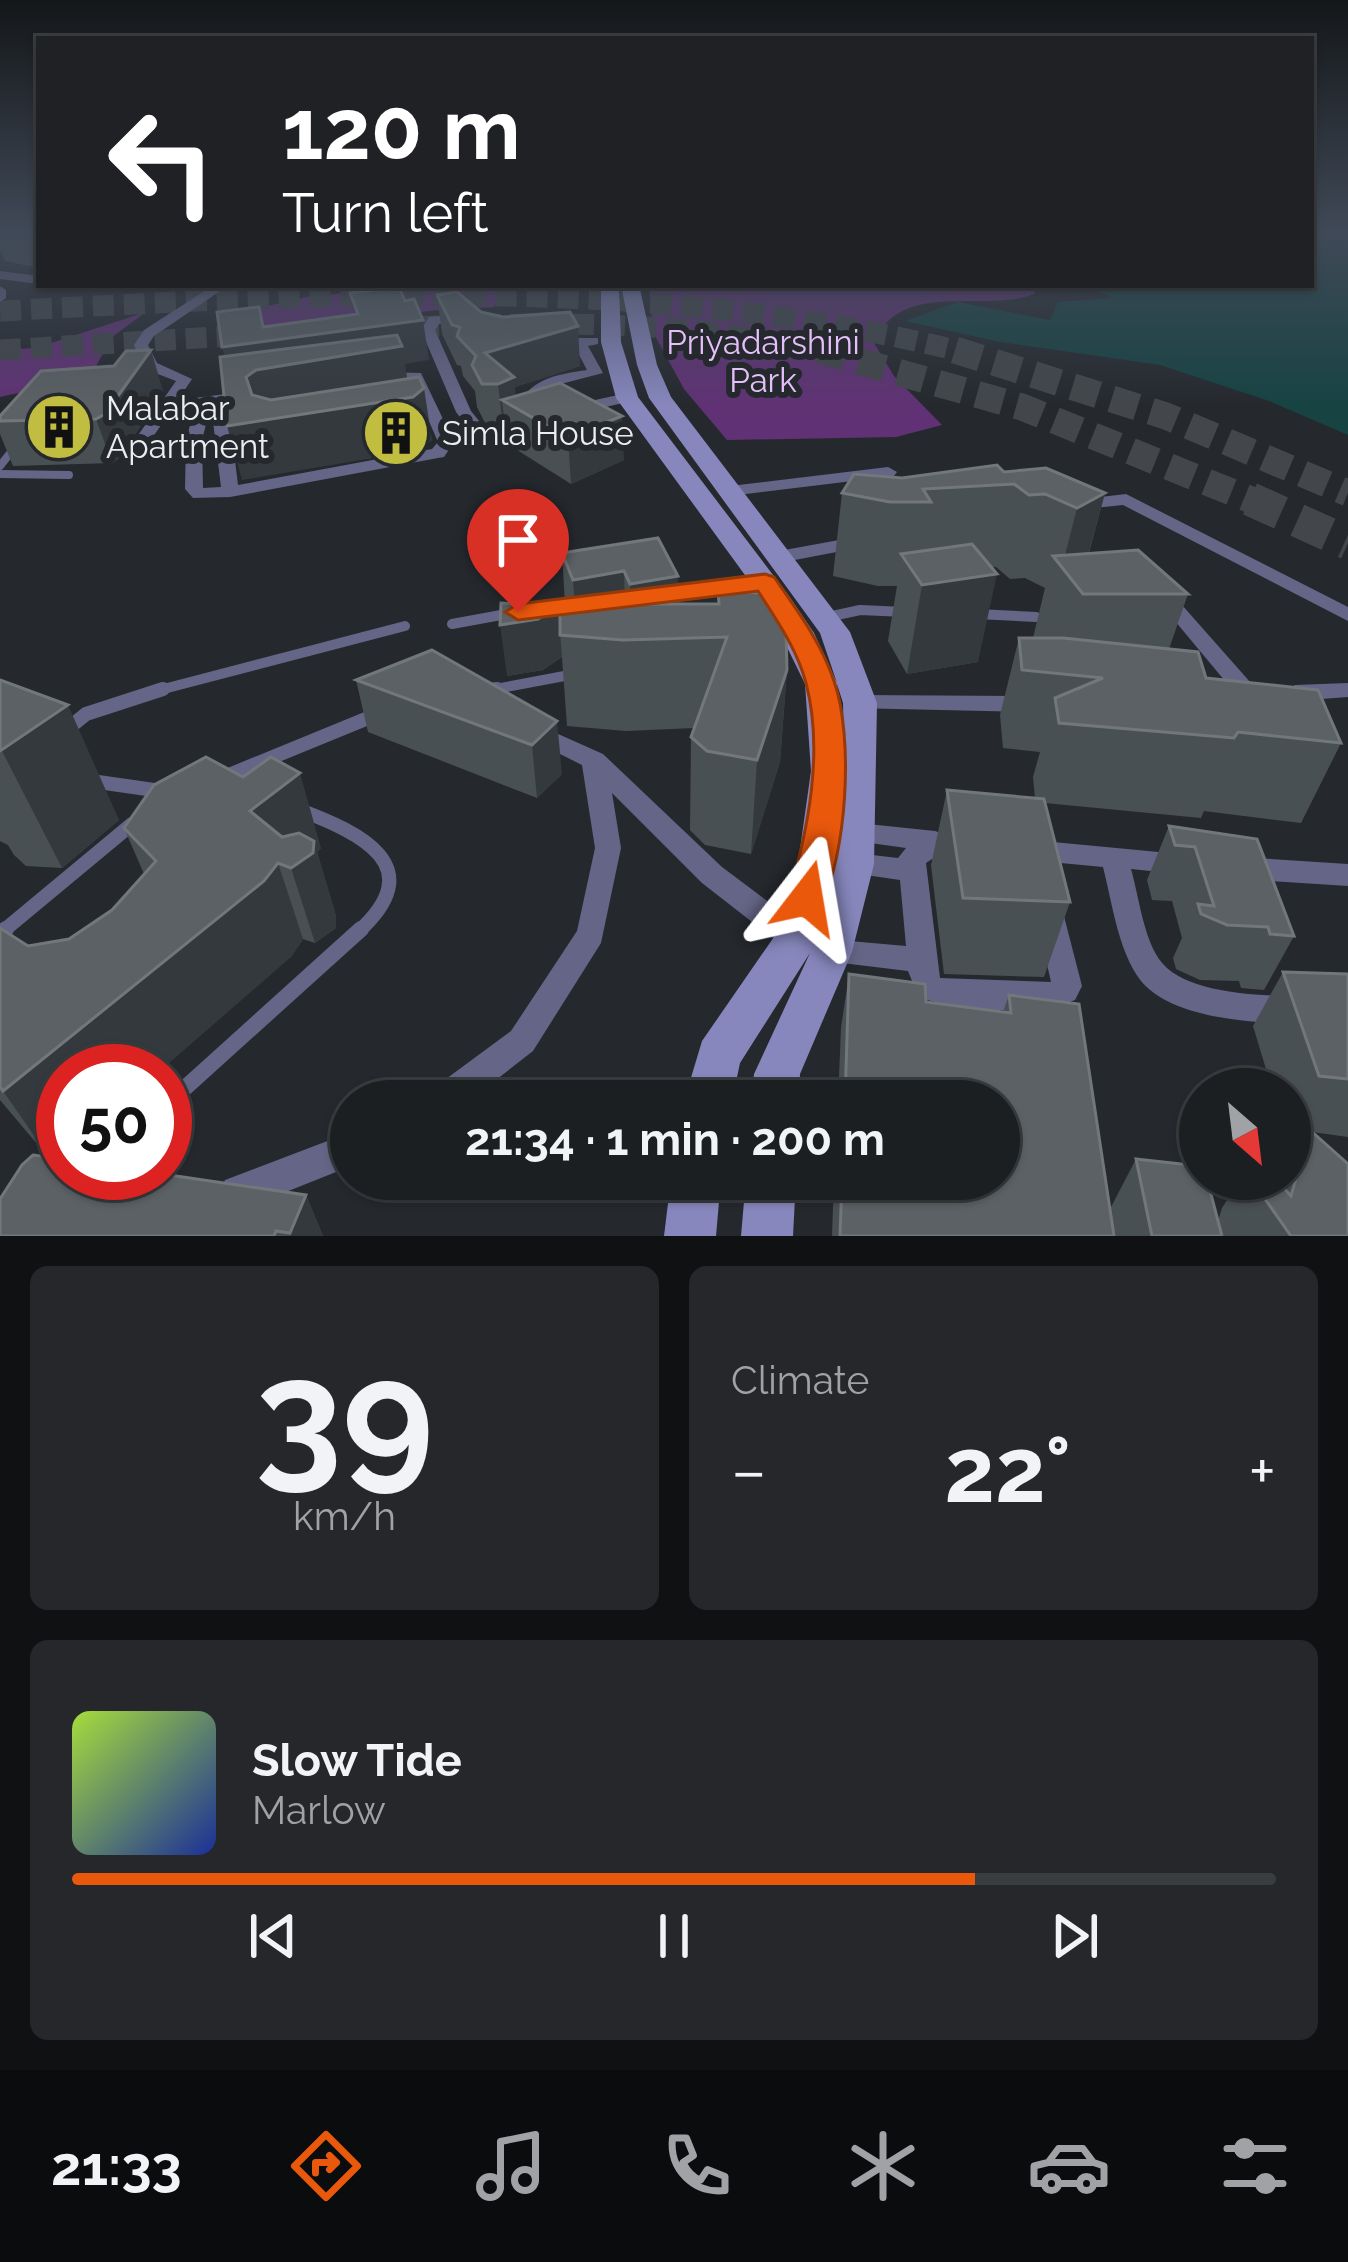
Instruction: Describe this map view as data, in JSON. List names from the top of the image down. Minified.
{"parks":["Priyadarshini Park"],"places":{"building":["Malabar Apartment","Simla House"]},"north":"bottom right","page":{"turn":["120 m","Turn left"],"limit":"50","trip":"21:34 · 1 min · 200 m","tile":[["39","km/h"],"Climate"],"heat":["−","22°","+"],"song":["Slow Tide","Marlow"],"tabs":"21:33"}}
